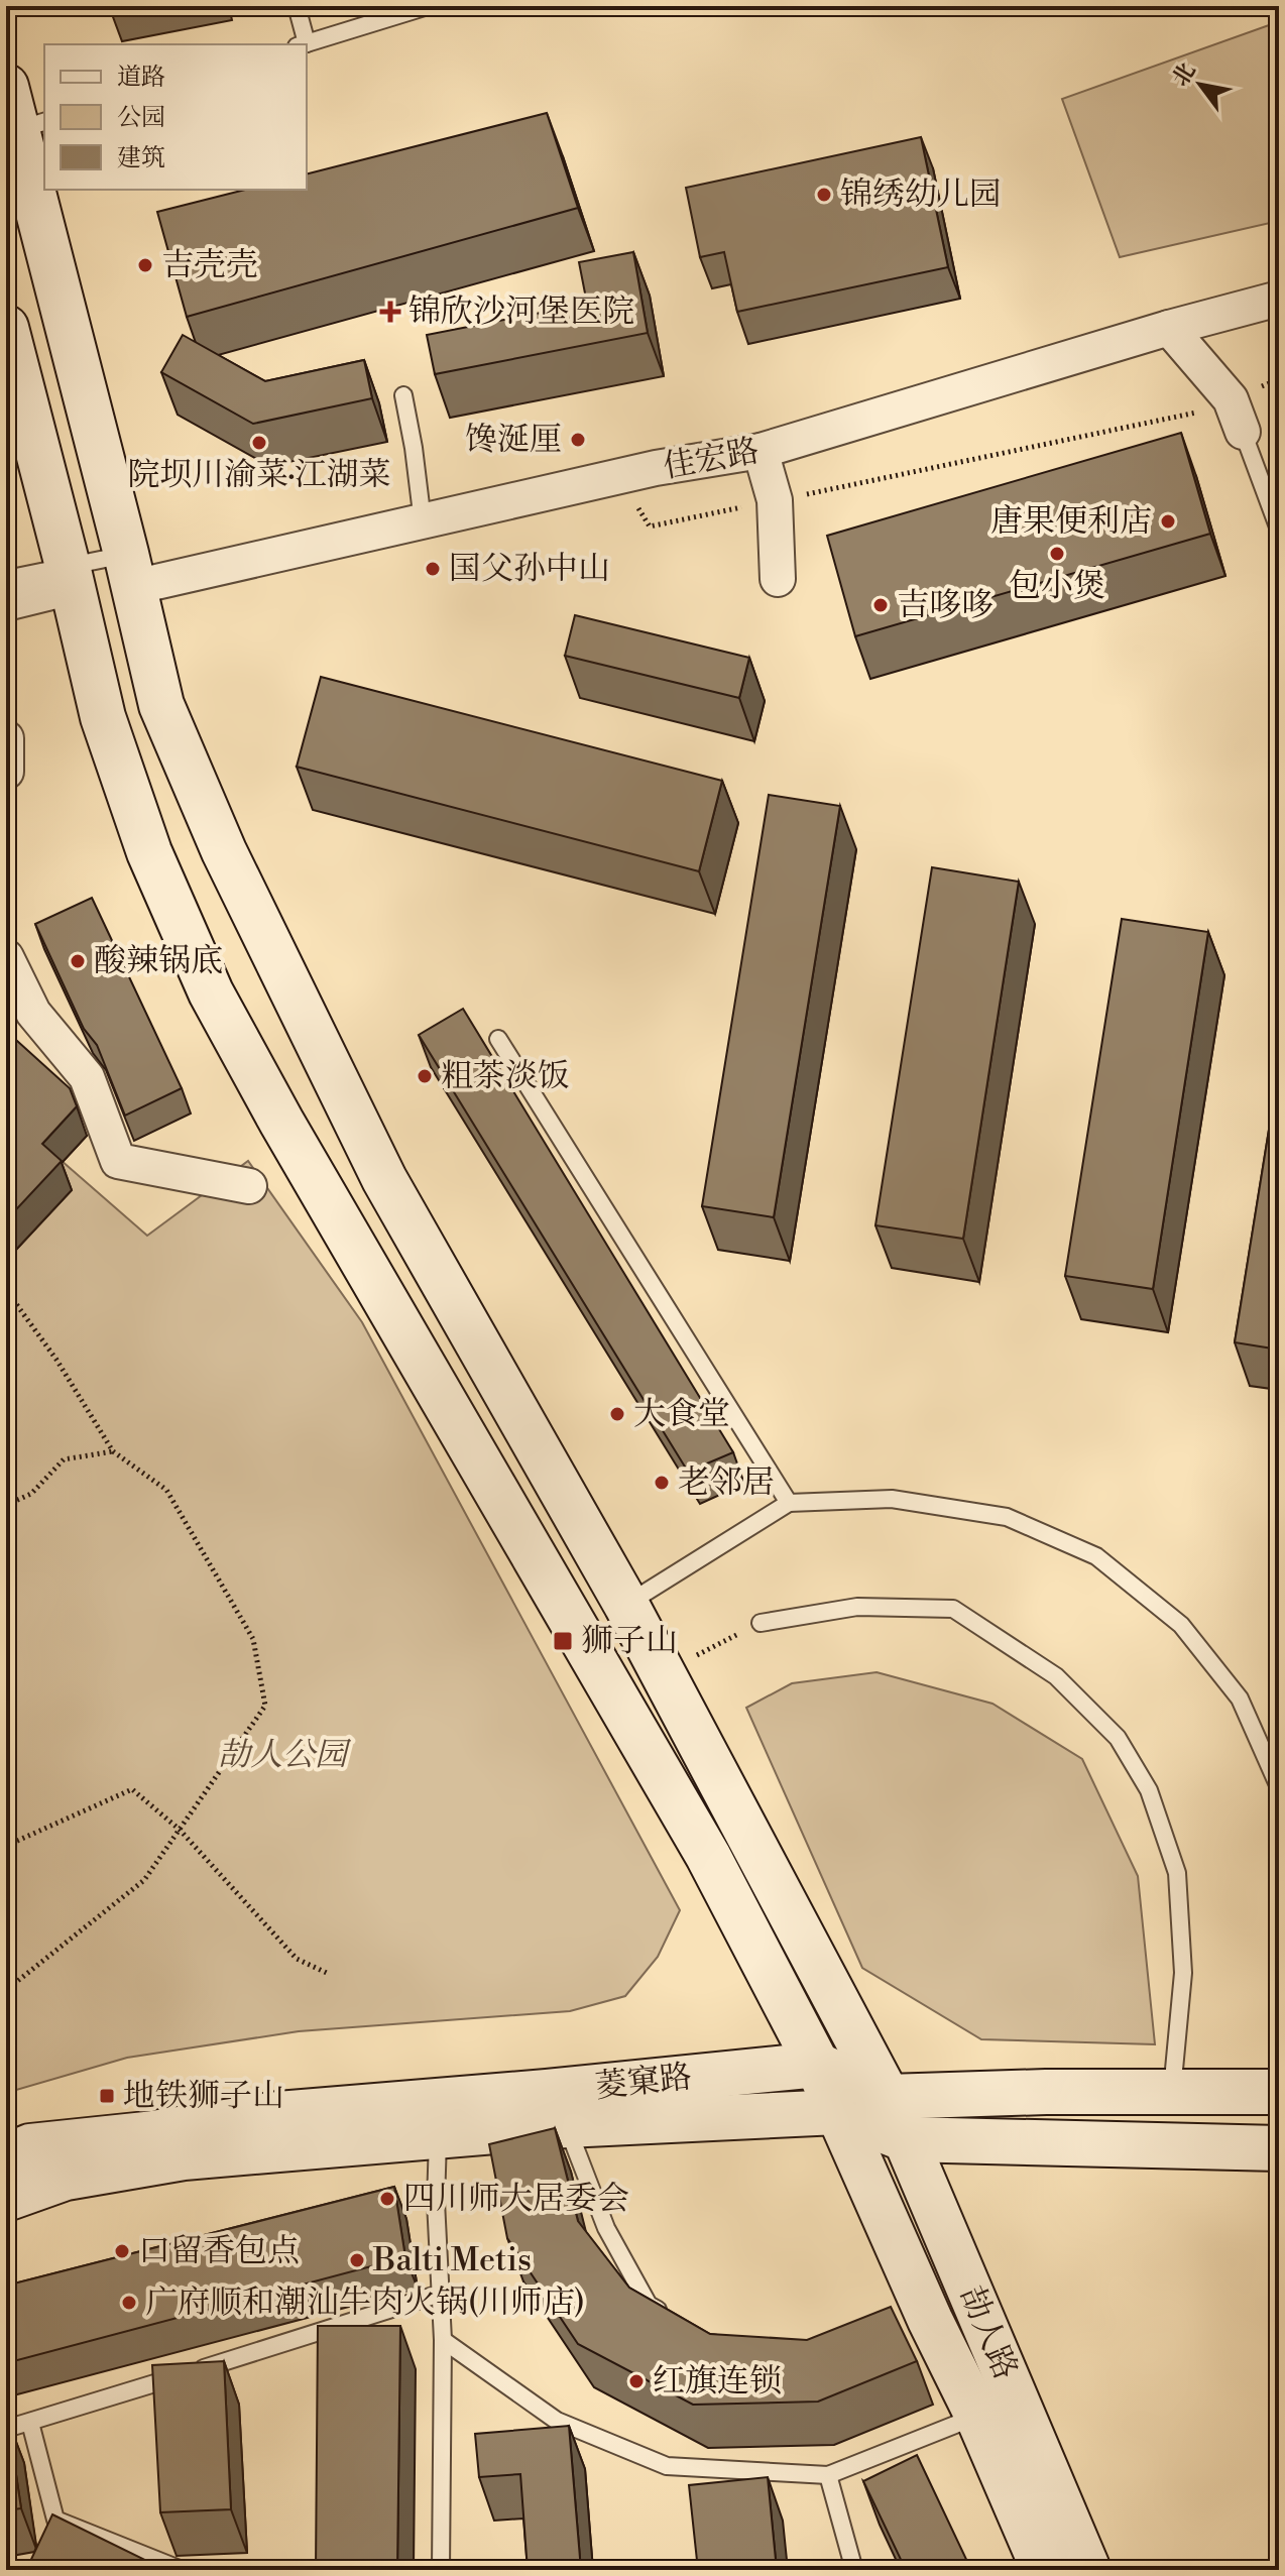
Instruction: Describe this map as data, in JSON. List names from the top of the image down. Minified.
{"streets":{"street":["佳宏路","菱窠路","劼人路"]},"crossings":[["佳宏路","劼人路"],["菱窠路","劼人路"]],"parks":["劼人公园"],"places":{"other":["锦绣幼儿园","吉壳壳","馋涎厘","院坝川渝菜·江湖菜","唐果便利店","包小煲","国父孙中山","吉哆哆","酸辣锅底","粗茶淡饭","大食堂","老邻居","四川师大居委会","口留香包点","Balti Metis","广府顺和潮汕牛肉火锅(川师店)","红旗连锁"],"health":["锦欣沙河堡医院"],"transit":["狮子山","地铁狮子山"]},"legend":["道路","公园","建筑"],"north":"top left"}
